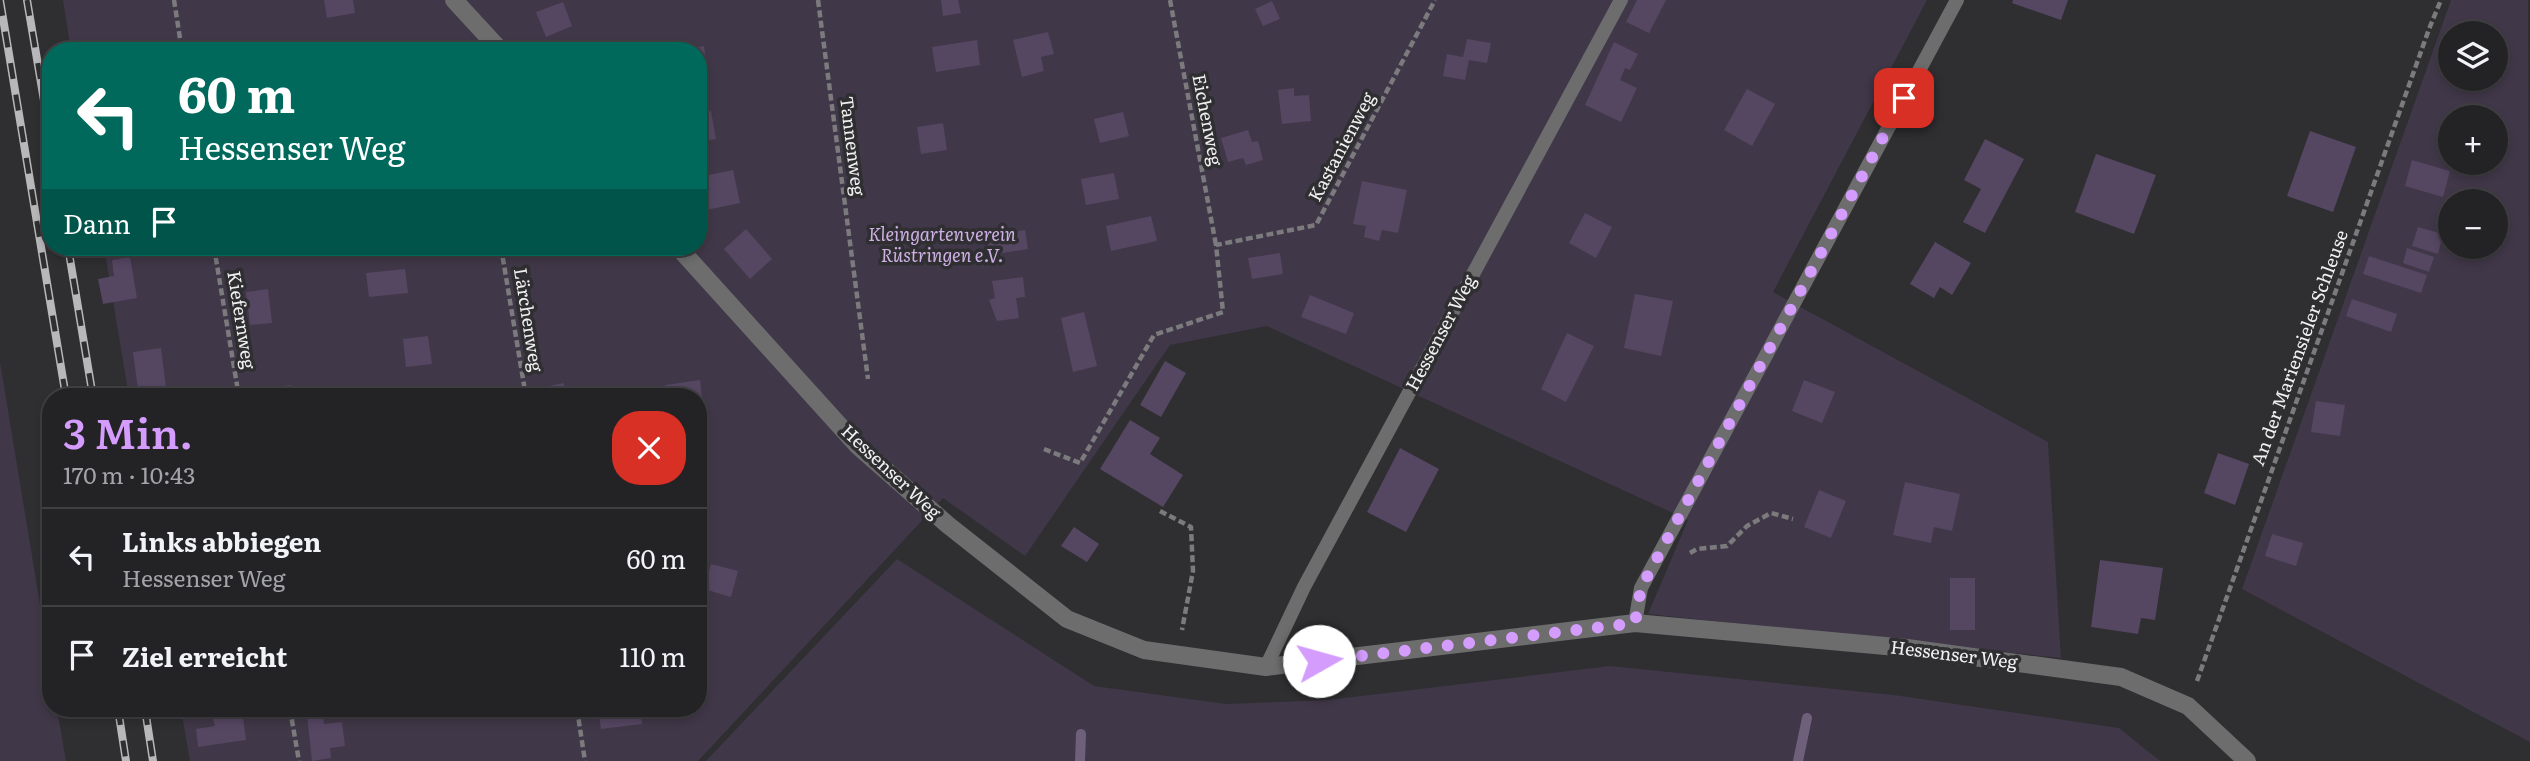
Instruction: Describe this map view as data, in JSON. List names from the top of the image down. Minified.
{"streets":{"street":["Hessenser Weg"],"path":["Eichenweg","Tannenweg","Kastanienweg","Kiefernweg","Lärchenweg","An der Mariensieler Schleuse"]},"crossings":[["Eichenweg","Kastanienweg"],["Hessenser Weg","An der Mariensieler Schleuse"]],"parks":["Kleingartenverein Rüstringen e.V."],"page":{"map_buttons":["+","−"],"turn":["60 m","Hessenser Weg"],"then":"Dann","heading":["3 Min.","170 m · 10:43"],"list":[{"name":"Links abbiegen","note":"Hessenser Weg","value":"60 m"},{"name":"Ziel erreicht","value":"110 m"}]}}
